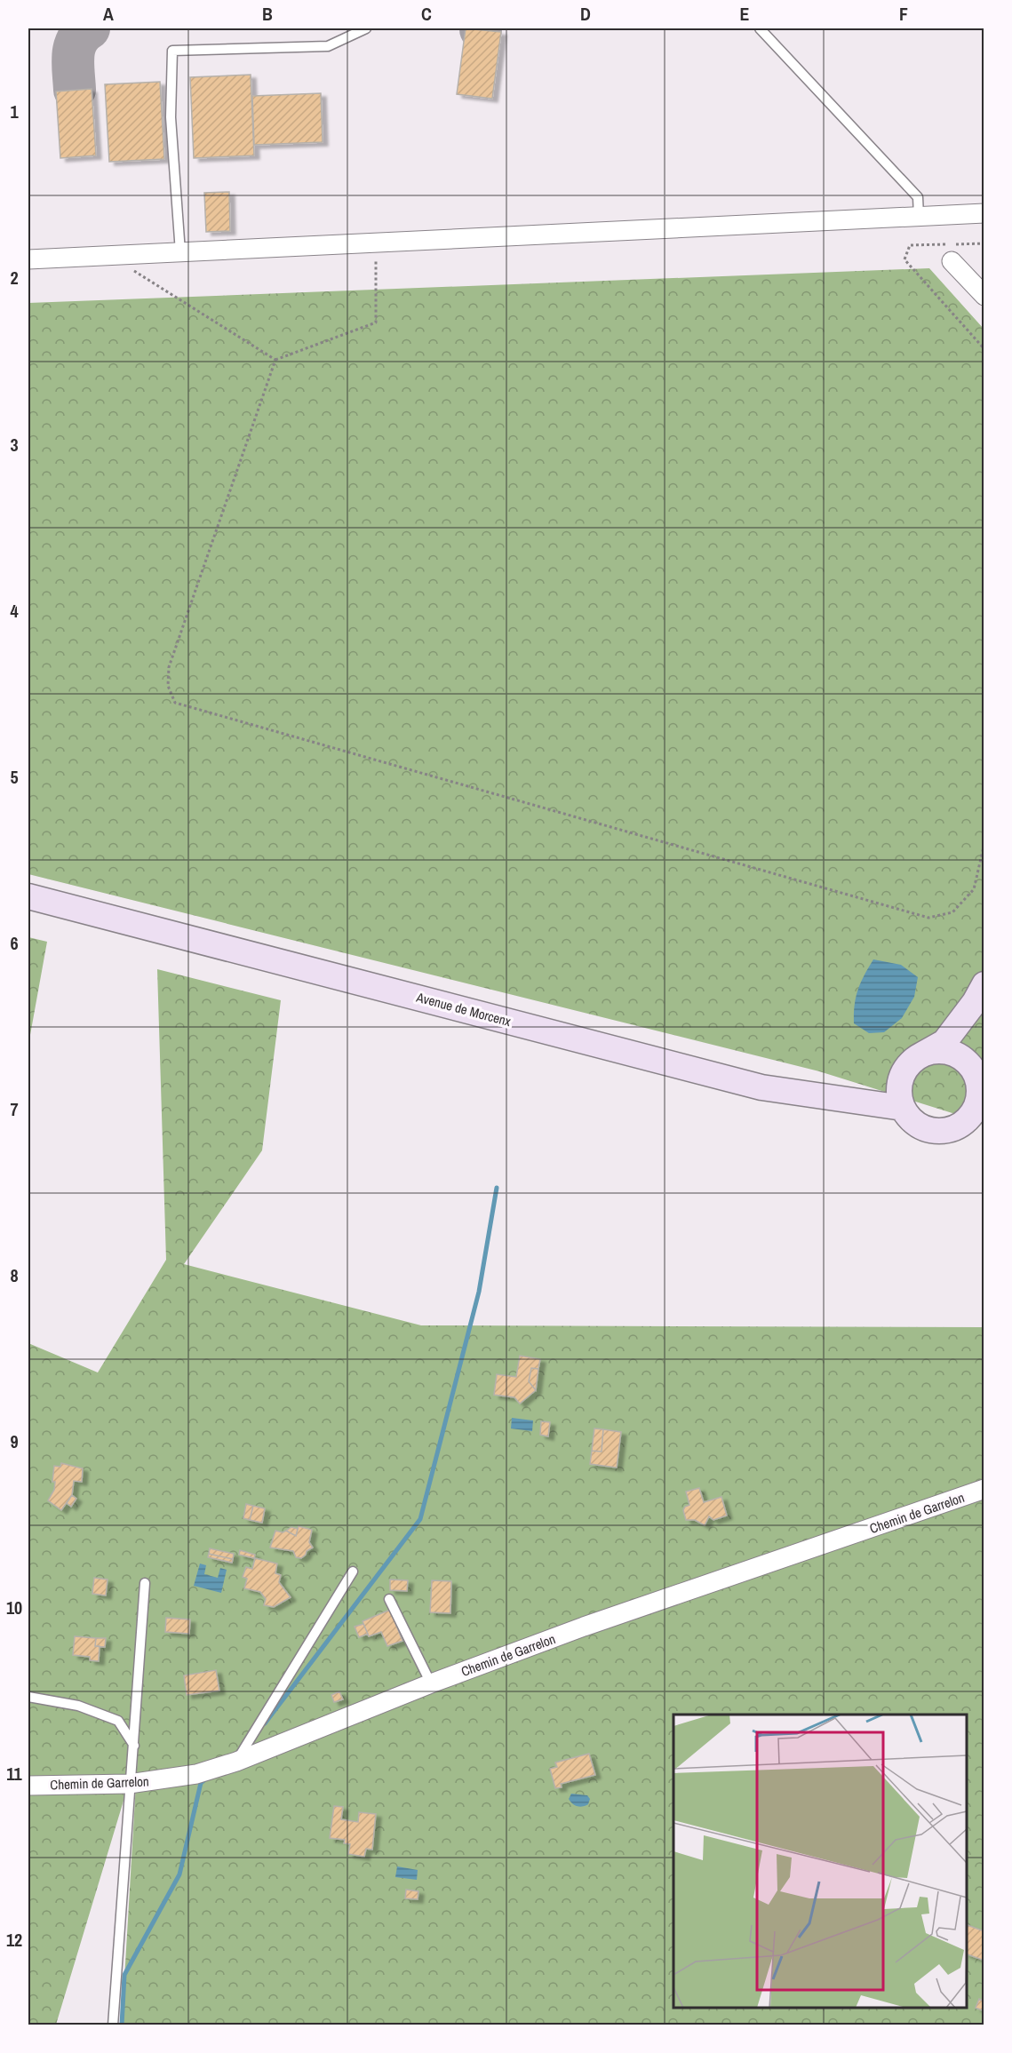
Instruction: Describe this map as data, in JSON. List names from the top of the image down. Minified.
{"streets":{"main road":["Avenue de Morcenx"],"street":["Chemin de Garrelon"]},"grid":{"columns":["A","B","C","D","E","F"],"rows":["1","2","3","4","5","6","7","8","9","10","11","12"]}}
